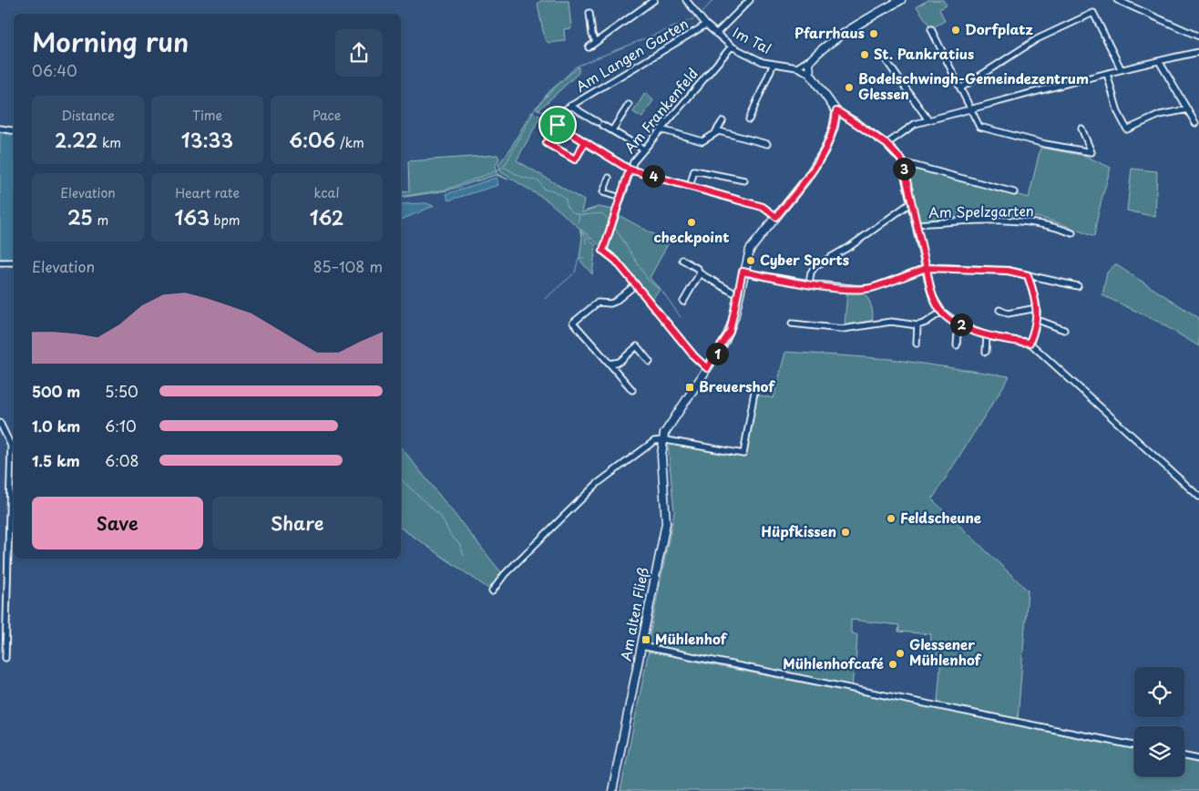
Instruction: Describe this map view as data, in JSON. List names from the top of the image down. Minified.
{"streets":{"main road":["Am alten Fließ"],"street":["Im Tal","Am Langen Garten","Am Frankenfeld","Am Spelzgarten"]},"crossings":[["Im Tal","Am Langen Garten"],["Im Tal","Am Frankenfeld"],["Am Langen Garten","Am Frankenfeld"]],"places":{"other":["Dorfplatz","Pfarrhaus","St. Pankratius","Bodelschwingh-Gemeindezentrum Glessen","checkpoint","Cyber Sports","Feldscheune","Hüpfkissen","Glessener Mühlenhof","Mühlenhofcafé"],"transit":["Breuershof","Mühlenhof"]},"page":{"heading":["Morning run","06:40"],"stats":[["Distance","2.22 km"],["Time","13:33"],["Pace","6:06 /km"],["Elevation","25 m"],["Heart rate","163 bpm"],["kcal","162"]],"pins":["3","4","2","1"],"chart":["Elevation","85–108 m"],"list":[{"name":"500 m","note":"5:50"},{"name":"1.0 km","note":"6:10"},{"name":"1.5 km","note":"6:08"}],"buttons":["Save","Share"]}}
